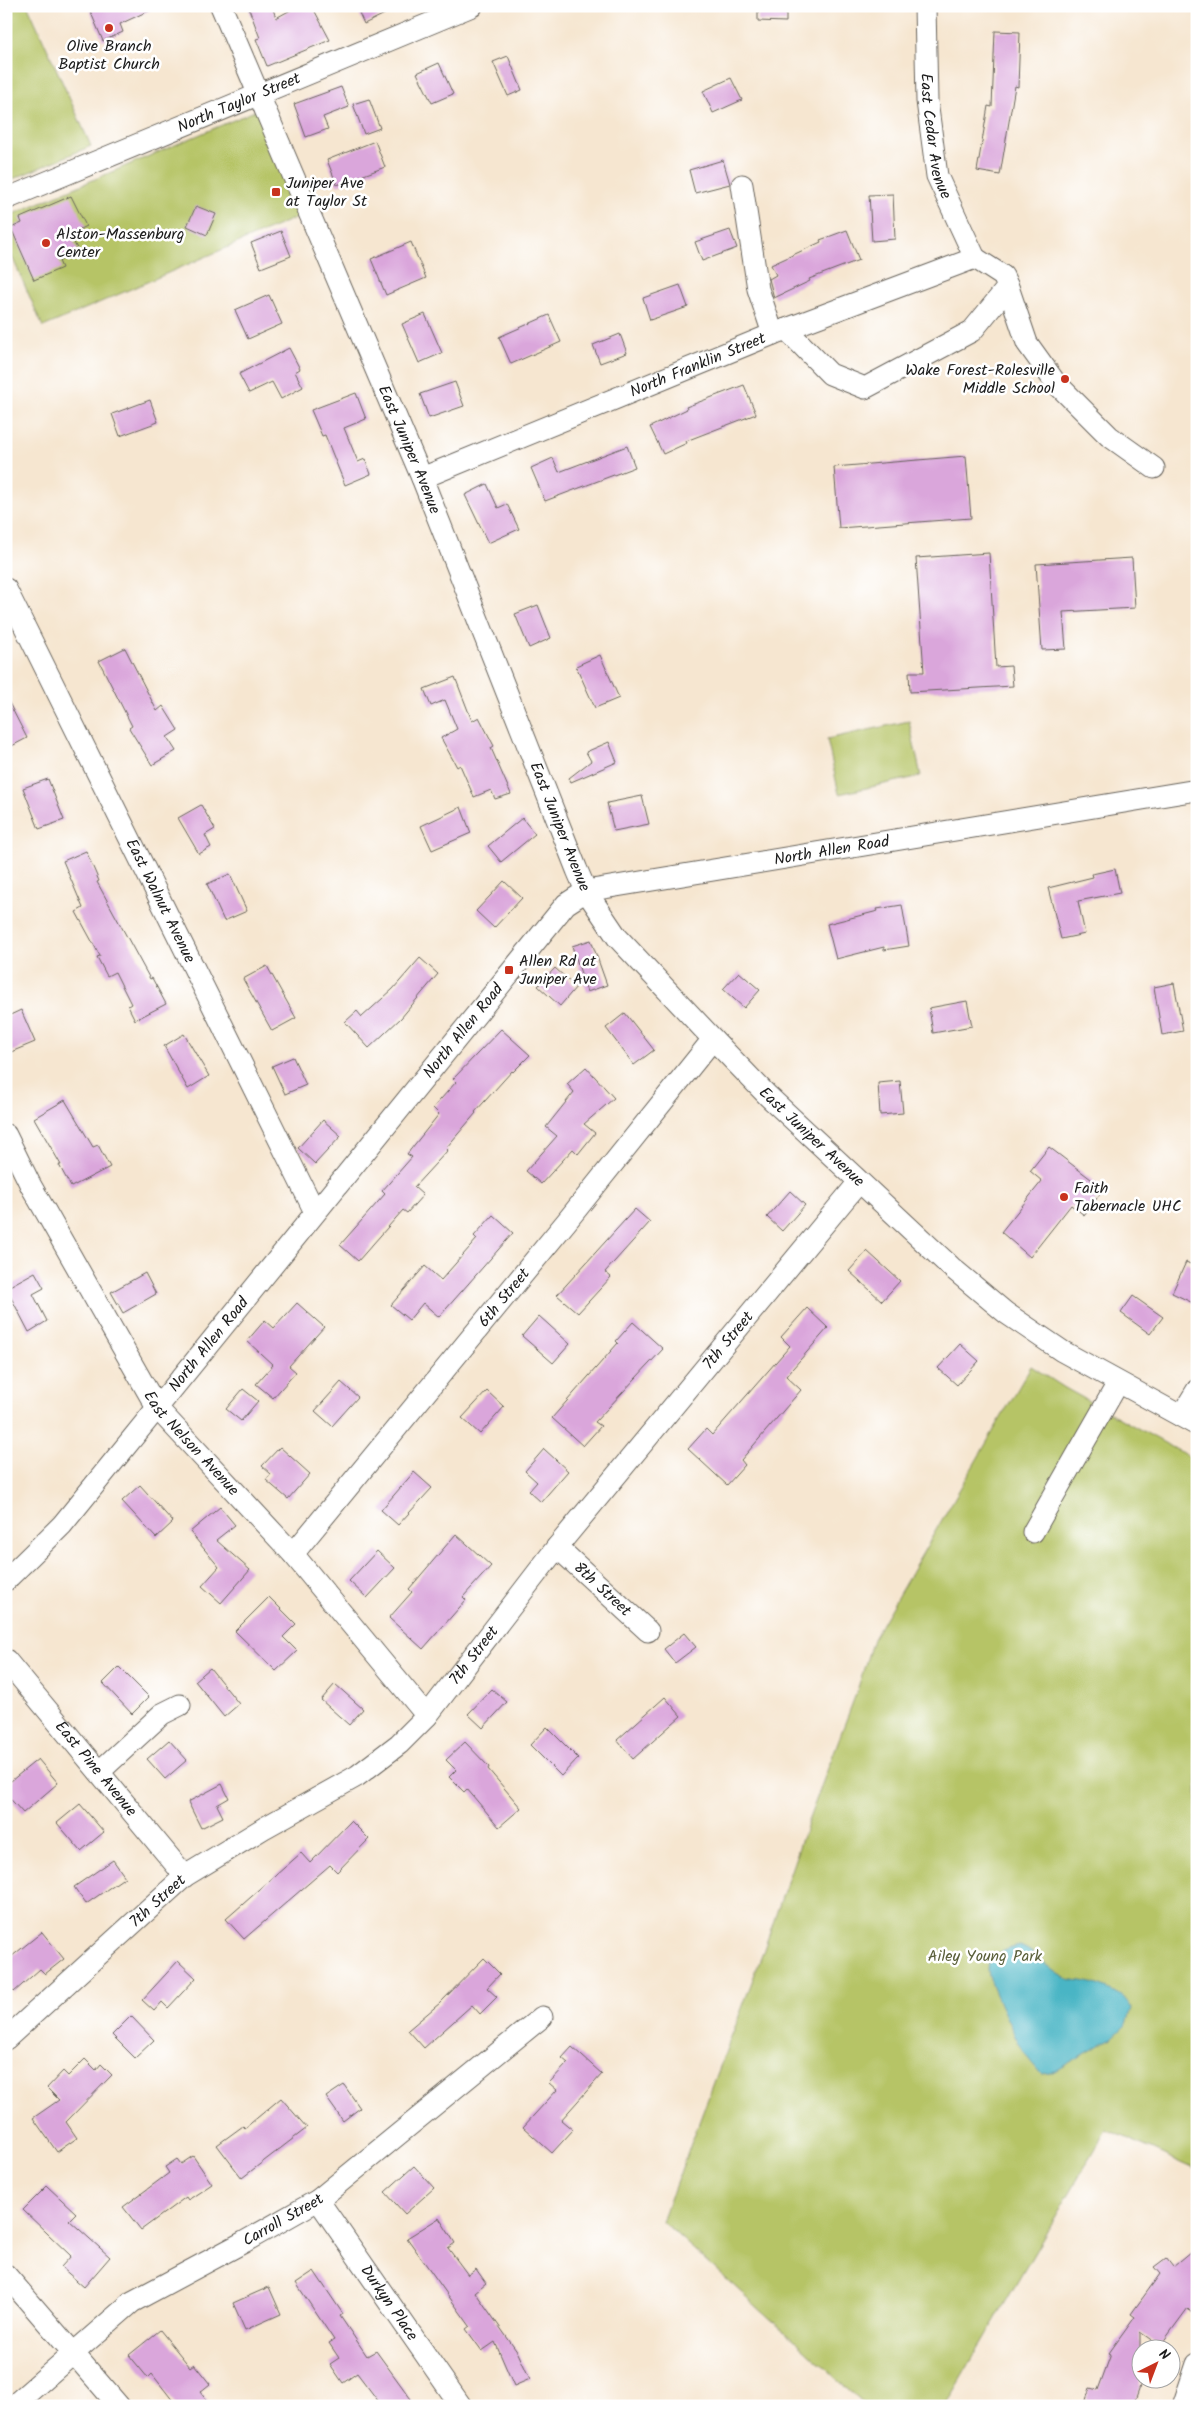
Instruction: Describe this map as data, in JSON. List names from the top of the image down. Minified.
{"streets":{"street":["North Taylor Street","East Cedar Avenue","North Franklin Street","East Juniper Avenue","North Allen Road","East Walnut Avenue","6th Street","7th Street","East Nelson Avenue","8th Street","East Pine Avenue","Carroll Street","Durkyn Place"]},"crossings":[["North Taylor Street","East Juniper Avenue"],["East Cedar Avenue","North Franklin Street"],["North Franklin Street","East Juniper Avenue"],["East Juniper Avenue","North Allen Road"],["East Juniper Avenue","6th Street"],["East Juniper Avenue","7th Street"],["North Allen Road","East Walnut Avenue"],["North Allen Road","East Nelson Avenue"],["6th Street","East Nelson Avenue"],["7th Street","East Nelson Avenue"],["7th Street","8th Street"],["7th Street","East Pine Avenue"],["Carroll Street","Durkyn Place"]],"parks":["Ailey Young Park"],"places":{"other":["Olive Branch Baptist Church","Alston-Massenburg Center","Wake Forest-Rolesville Middle School","Faith Tabernacle UHC"],"transit":["Juniper Ave at Taylor St","Allen Rd at Juniper Ave"]},"north":"top right"}
